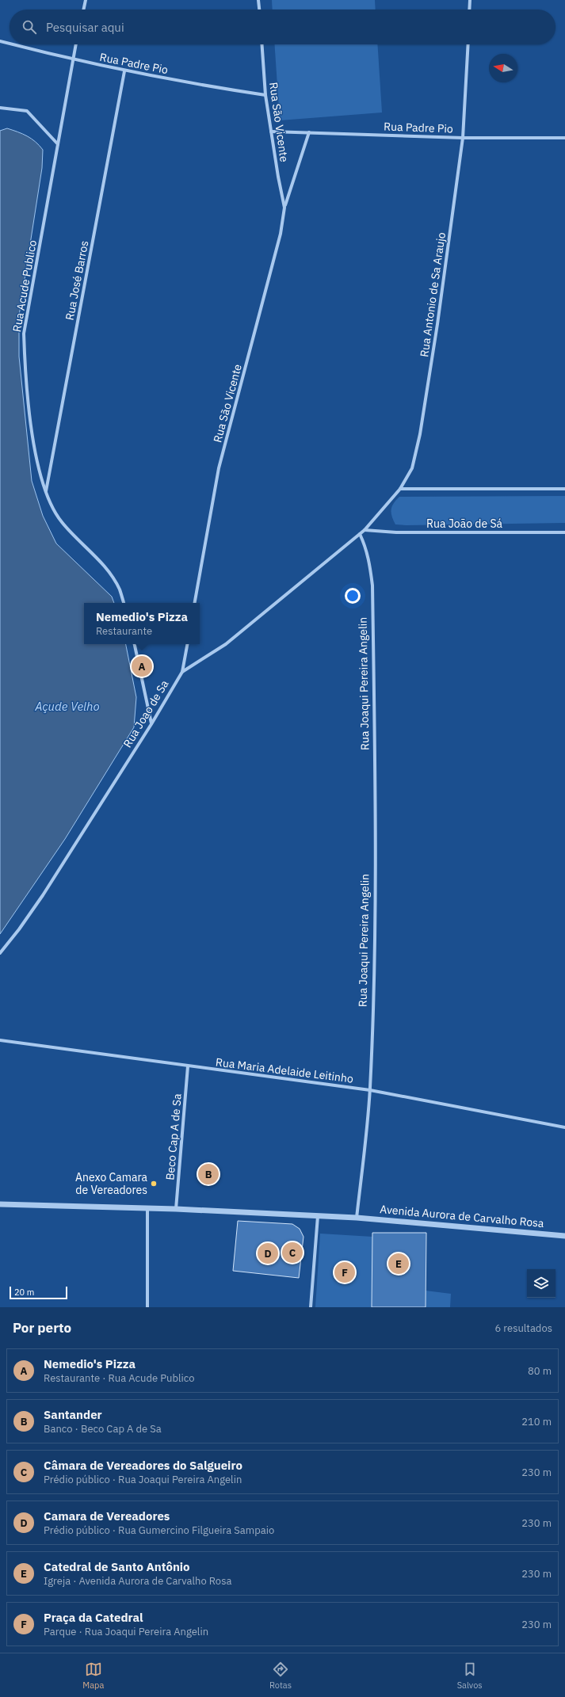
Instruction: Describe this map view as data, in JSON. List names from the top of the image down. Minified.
{"streets":{"street":["Rua Padre Pio","Rua São Vicente","Rua José Barros","Rua Acude Publico","Rua Antonio de Sa Araujo","Rua João de Sá","Rua Joaqui Pereira Angelin","Rua Joao de Sa","Rua Maria Adelaide Leitinho","Beco Cap A de Sa","Avenida Aurora de Carvalho Rosa"]},"crossings":[["Rua Padre Pio","Rua São Vicente"],["Rua Padre Pio","Rua José Barros"],["Rua Padre Pio","Rua Acude Publico"],["Rua Padre Pio","Rua Antonio de Sa Araujo"],["Rua José Barros","Rua Acude Publico"],["Rua Antonio de Sa Araujo","Rua João de Sá"],["Rua Antonio de Sa Araujo","Rua Joaqui Pereira Angelin"],["Rua Antonio de Sa Araujo","Rua Joao de Sa"],["Rua Joaqui Pereira Angelin","Rua Joao de Sa"],["Rua Joaqui Pereira Angelin","Rua Maria Adelaide Leitinho"],["Rua Joaqui Pereira Angelin","Avenida Aurora de Carvalho Rosa"],["Rua Maria Adelaide Leitinho","Beco Cap A de Sa"]],"water":["Açude Velho"],"places":["Anexo Camara de Vereadores"],"scale_bar":"20 m","north":"left","page":{"search":"Pesquisar aqui","popup":["Nemedio's Pizza","Restaurante"],"pins":["A","B","C","D","E","F"],"scale":"20 m","heading":["Por perto","6 resultados"],"list":[{"mark":"A","name":"Nemedio's Pizza","note":"Restaurante · Rua Acude Publico","value":"80 m"},{"mark":"B","name":"Santander","note":"Banco · Beco Cap A de Sa","value":"210 m"},{"mark":"C","name":"Câmara de Vereadores do Salgueiro","note":"Prédio público · Rua Joaqui Pereira Angelin","value":"230 m"},{"mark":"D","name":"Camara de Vereadores","note":"Prédio público · Rua Gumercino Filgueira Sampaio","value":"230 m"},{"mark":"E","name":"Catedral de Santo Antônio","note":"Igreja · Avenida Aurora de Carvalho Rosa","value":"230 m"},{"mark":"F","name":"Praça da Catedral","note":"Parque · Rua Joaqui Pereira Angelin","value":"230 m"}],"nav":["Mapa","Rotas","Salvos"]}}
